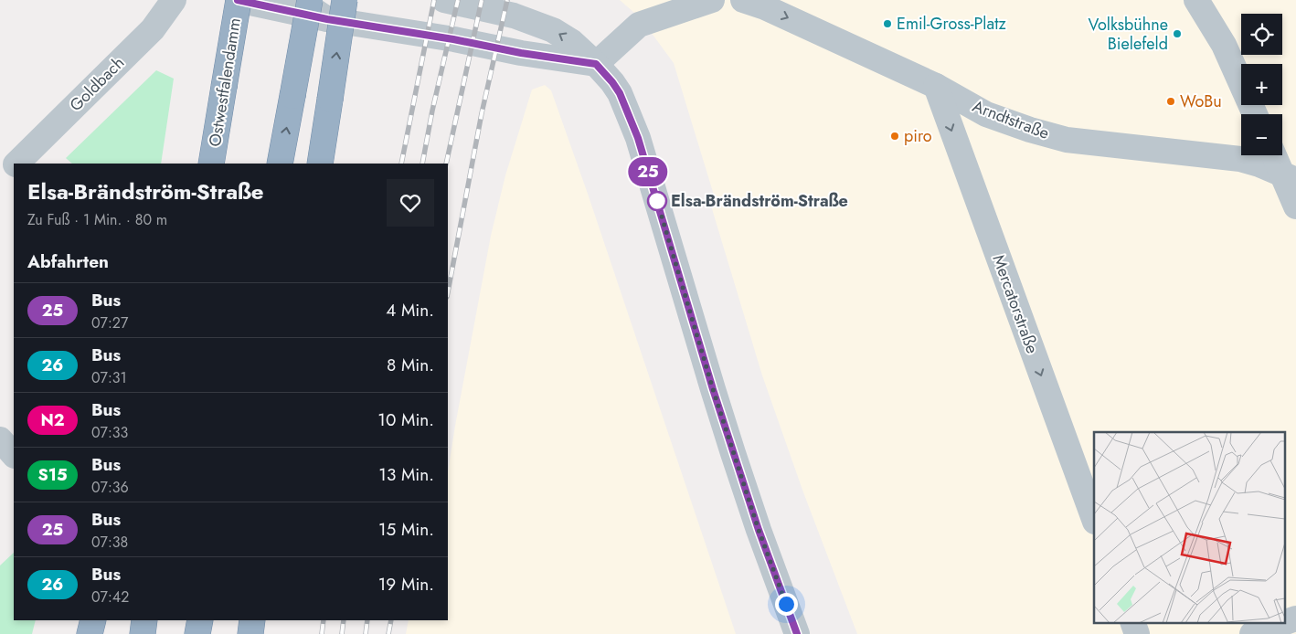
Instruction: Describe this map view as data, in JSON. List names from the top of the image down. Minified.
{"streets":{"highway":["Ostwestfalendamm"],"street":["Goldbach","Arndtstraße","Mercatorstraße"]},"crossings":[["Arndtstraße","Mercatorstraße"]],"one_way":["Arndtstraße","Mercatorstraße"],"places":["Emil-Gross-Platz","Volksbühne Bielefeld","WoBu","piro","Elsa-Brändström-Straße"],"lines":["bus line 25"],"page":{"on_map":"25","map_buttons":["+","−"],"heading":[["Elsa-Brändström-Straße","Zu Fuß · 1 Min. · 80 m"],"Abfahrten"],"list":[{"mark":"25","name":"Bus","note":"07:27","value":"4 Min."},{"mark":"26","name":"Bus","note":"07:31","value":"8 Min."},{"mark":"N2","name":"Bus","note":"07:33","value":"10 Min."},{"mark":"S15","name":"Bus","note":"07:36","value":"13 Min."},{"mark":"25","name":"Bus","note":"07:38","value":"15 Min."},{"mark":"26","name":"Bus","note":"07:42","value":"19 Min."}]}}
